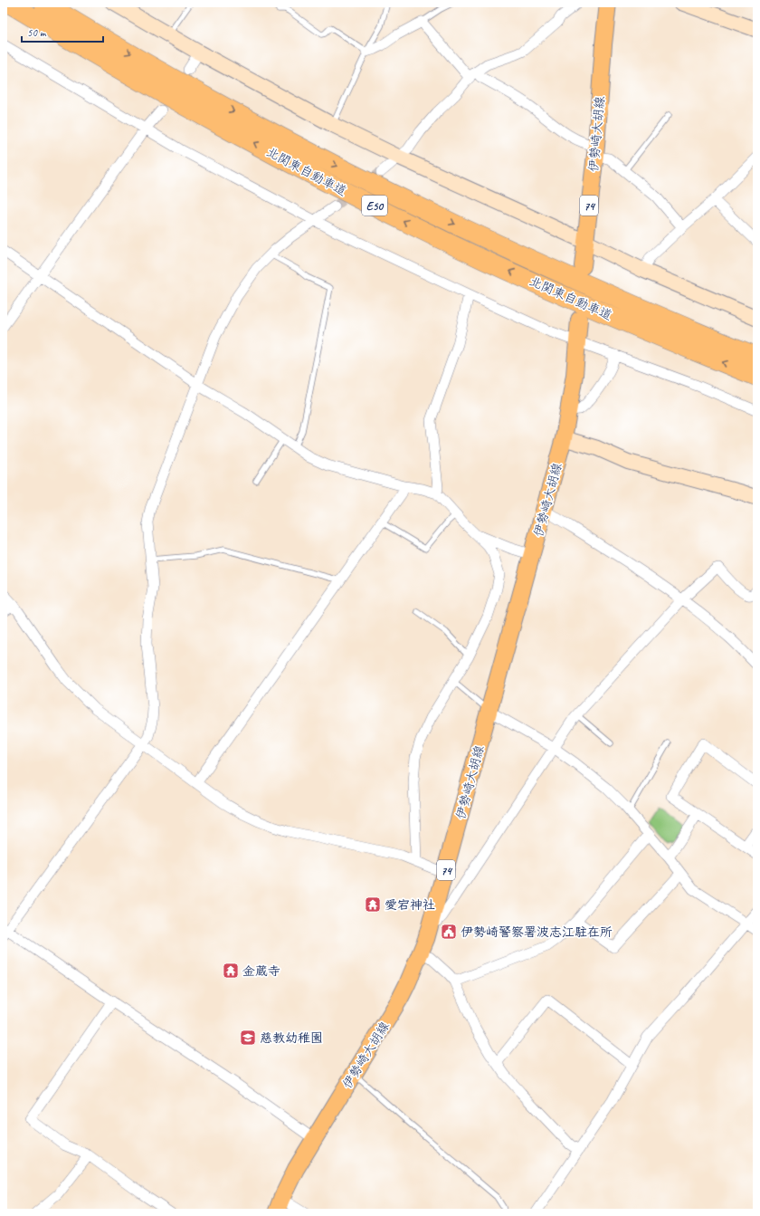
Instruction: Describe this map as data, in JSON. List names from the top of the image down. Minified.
{"streets":{"highway":["北関東自動車道","E50"],"main road":["伊勢崎大胡線","74"]},"places":{"temple":["愛宕神社","金蔵寺"],"public building":["伊勢崎警察署波志江駐在所"],"school or university":["慈教幼稚園"]},"scale_bar":"50 m"}
